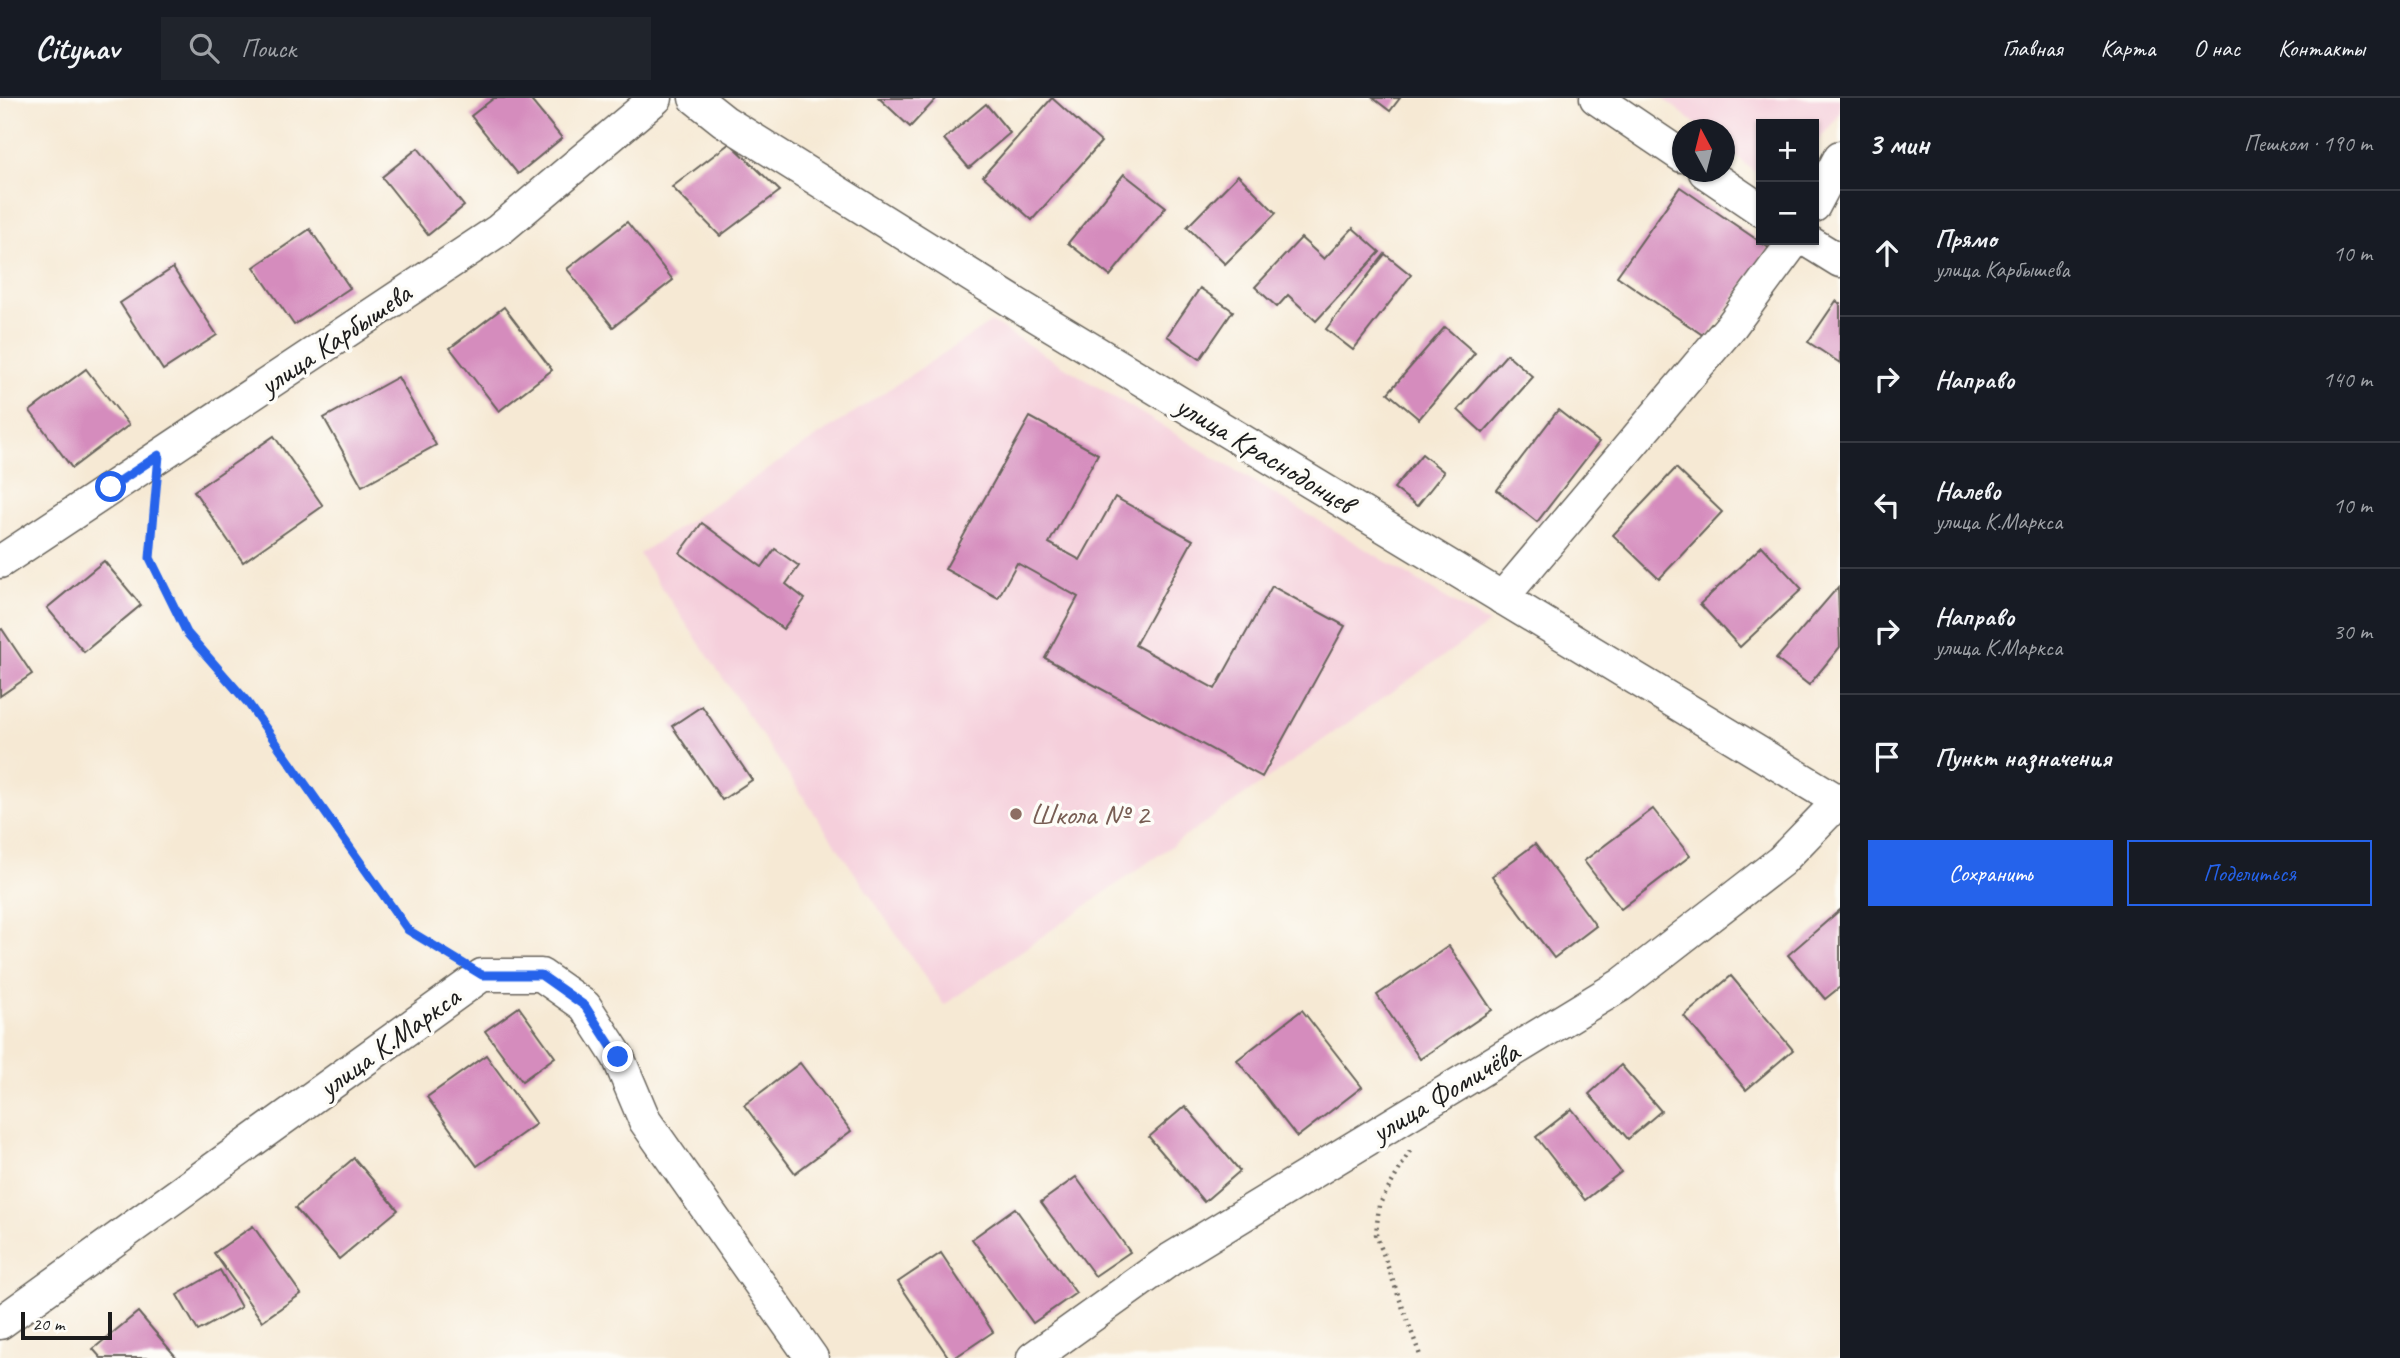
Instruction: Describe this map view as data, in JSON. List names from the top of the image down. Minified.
{"streets":{"street":["улица Карбышева","улица Краснодонцев","улица К.Маркса","улица Фомичёва"]},"crossings":[["улица Краснодонцев","улица Фомичёва"]],"places":["Школа № 2"],"scale_bar":"20 m","north":"top","page":{"header":"Citynav","search":"Поиск","nav":["Главная","Карта","О нас","Контакты"],"heading":["3 мин","Пешком · 190 m"],"map_buttons":["+","−"],"list":[["Прямо","улица Карбышева","10 m"],["Направо","140 m"],["Налево","улица К.Маркса","10 m"],["Направо","улица К.Маркса","30 m"],"Пункт назначения"],"buttons":["Сохранить","Поделиться"],"scale":"20 m"}}
